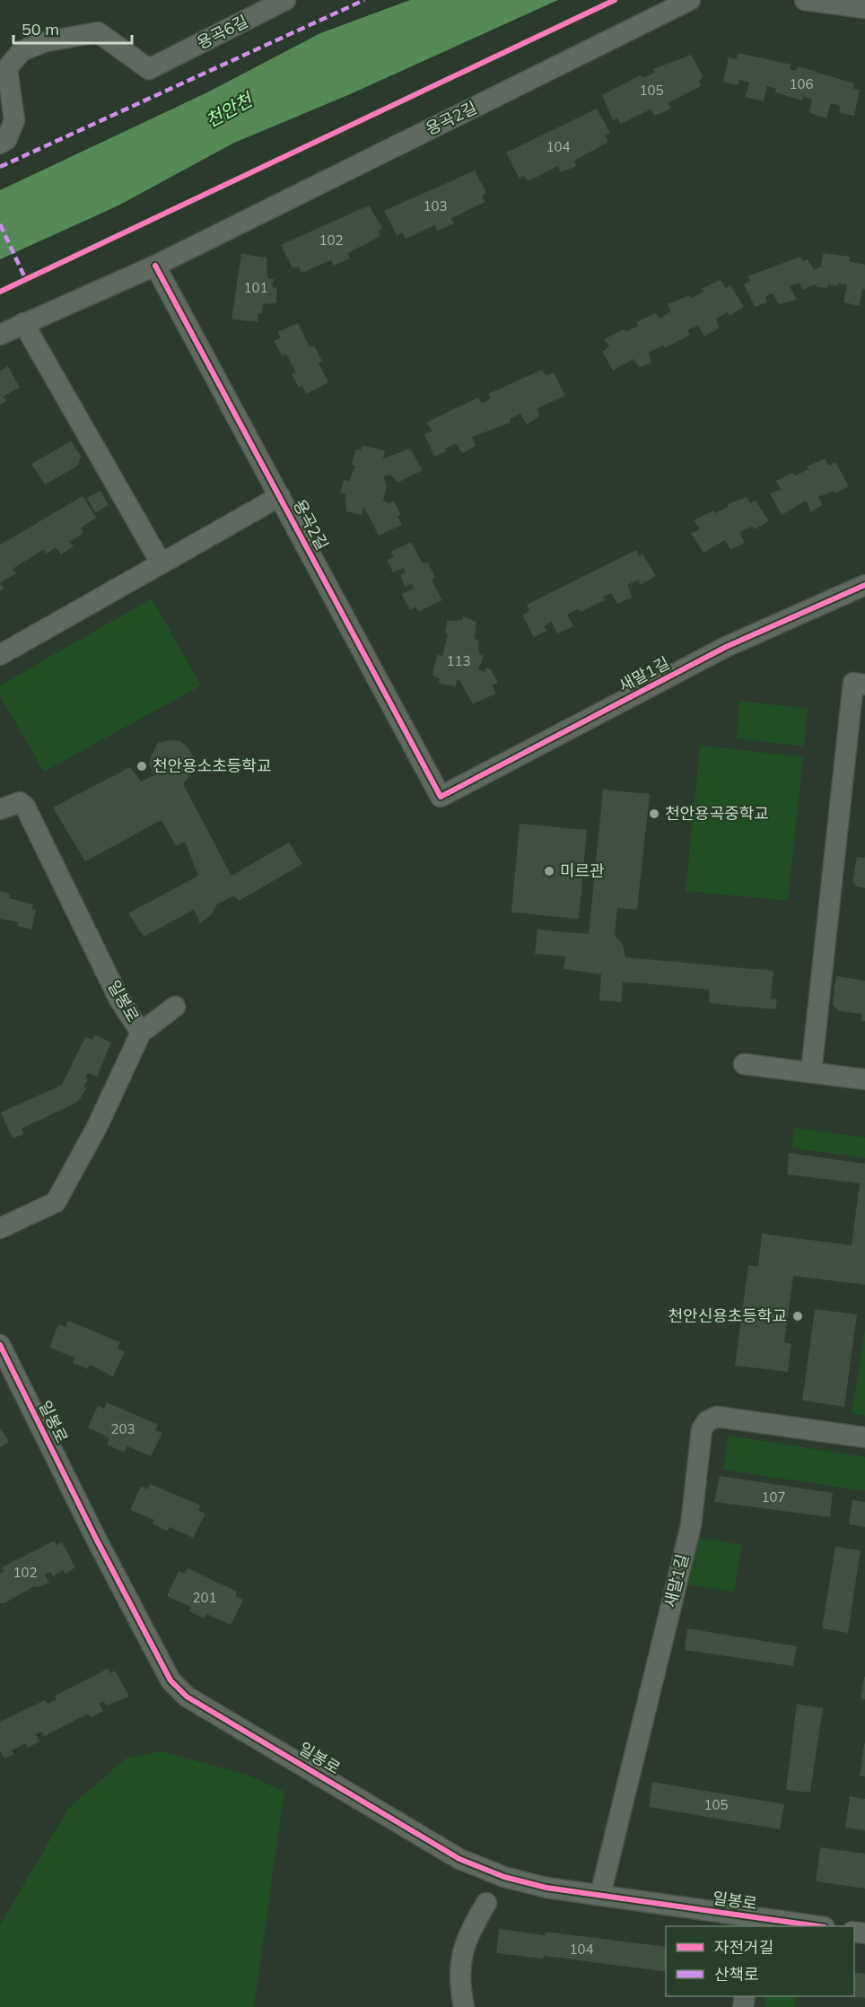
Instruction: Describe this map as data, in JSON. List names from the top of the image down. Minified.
{"streets":{"street":["용곡6길","용곡2길","새말1길","일봉로"]},"crossings":[["용곡2길","새말1길"],["새말1길","일봉로"]],"water":["천안천"],"places":["천안용소초등학교","천안용곡중학교","미르관","천안신용초등학교"],"house_numbers":["106","105","104","103","102","101","113","203","107","102","201","105","104"],"legend":["자전거길","산책로"],"scale_bar":"50 m"}
